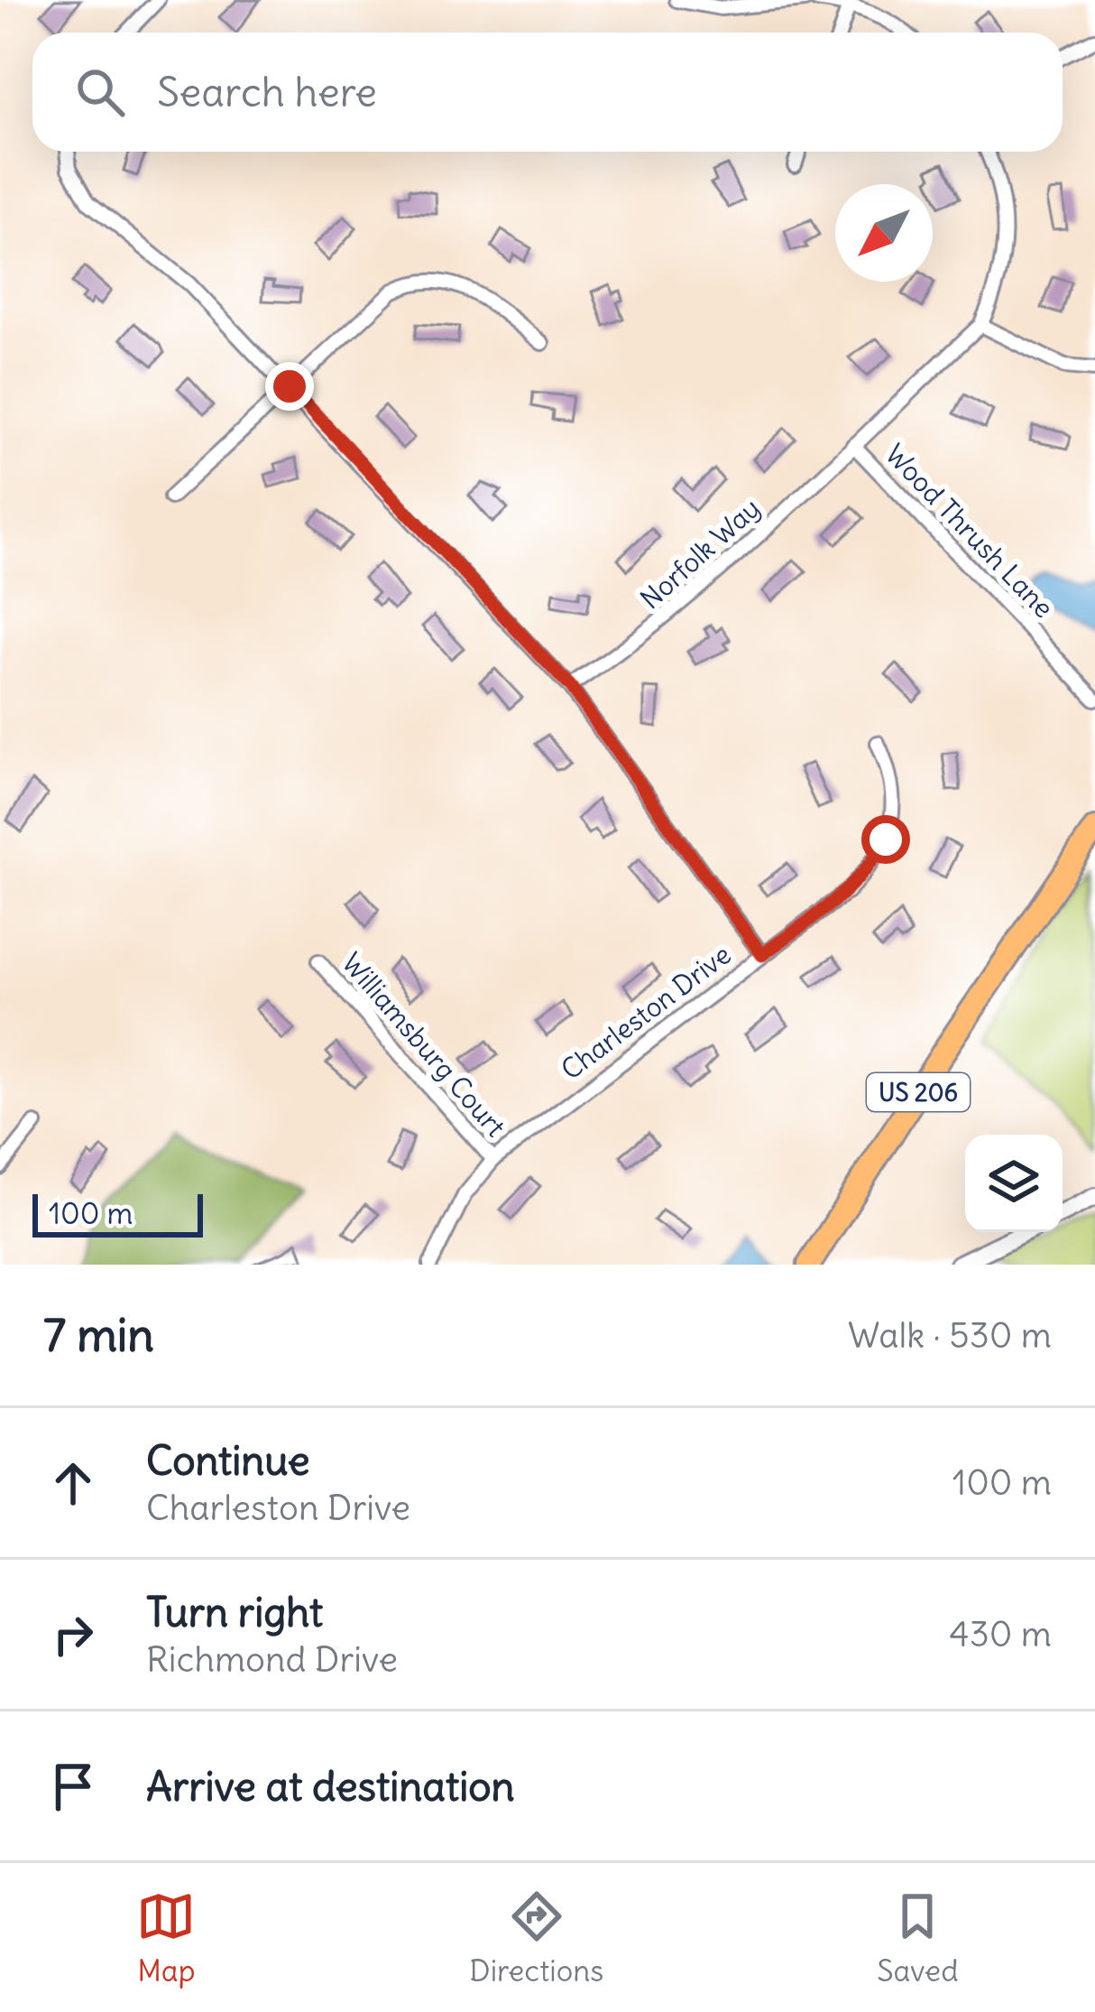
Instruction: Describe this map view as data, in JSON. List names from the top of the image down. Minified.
{"streets":{"highway":["US 206"],"street":["Wood Thrush Lane","Norfolk Way","Charleston Drive","Williamsburg Court"]},"crossings":[["Wood Thrush Lane","Norfolk Way"],["Charleston Drive","Williamsburg Court"]],"scale_bar":"100 m","north":"bottom left","page":{"search":"Search here","scale":"100 m","heading":["7 min","Walk · 530 m"],"list":[["Continue","Charleston Drive","100 m"],["Turn right","Richmond Drive","430 m"],"Arrive at destination"],"nav":["Map","Directions","Saved"]}}
